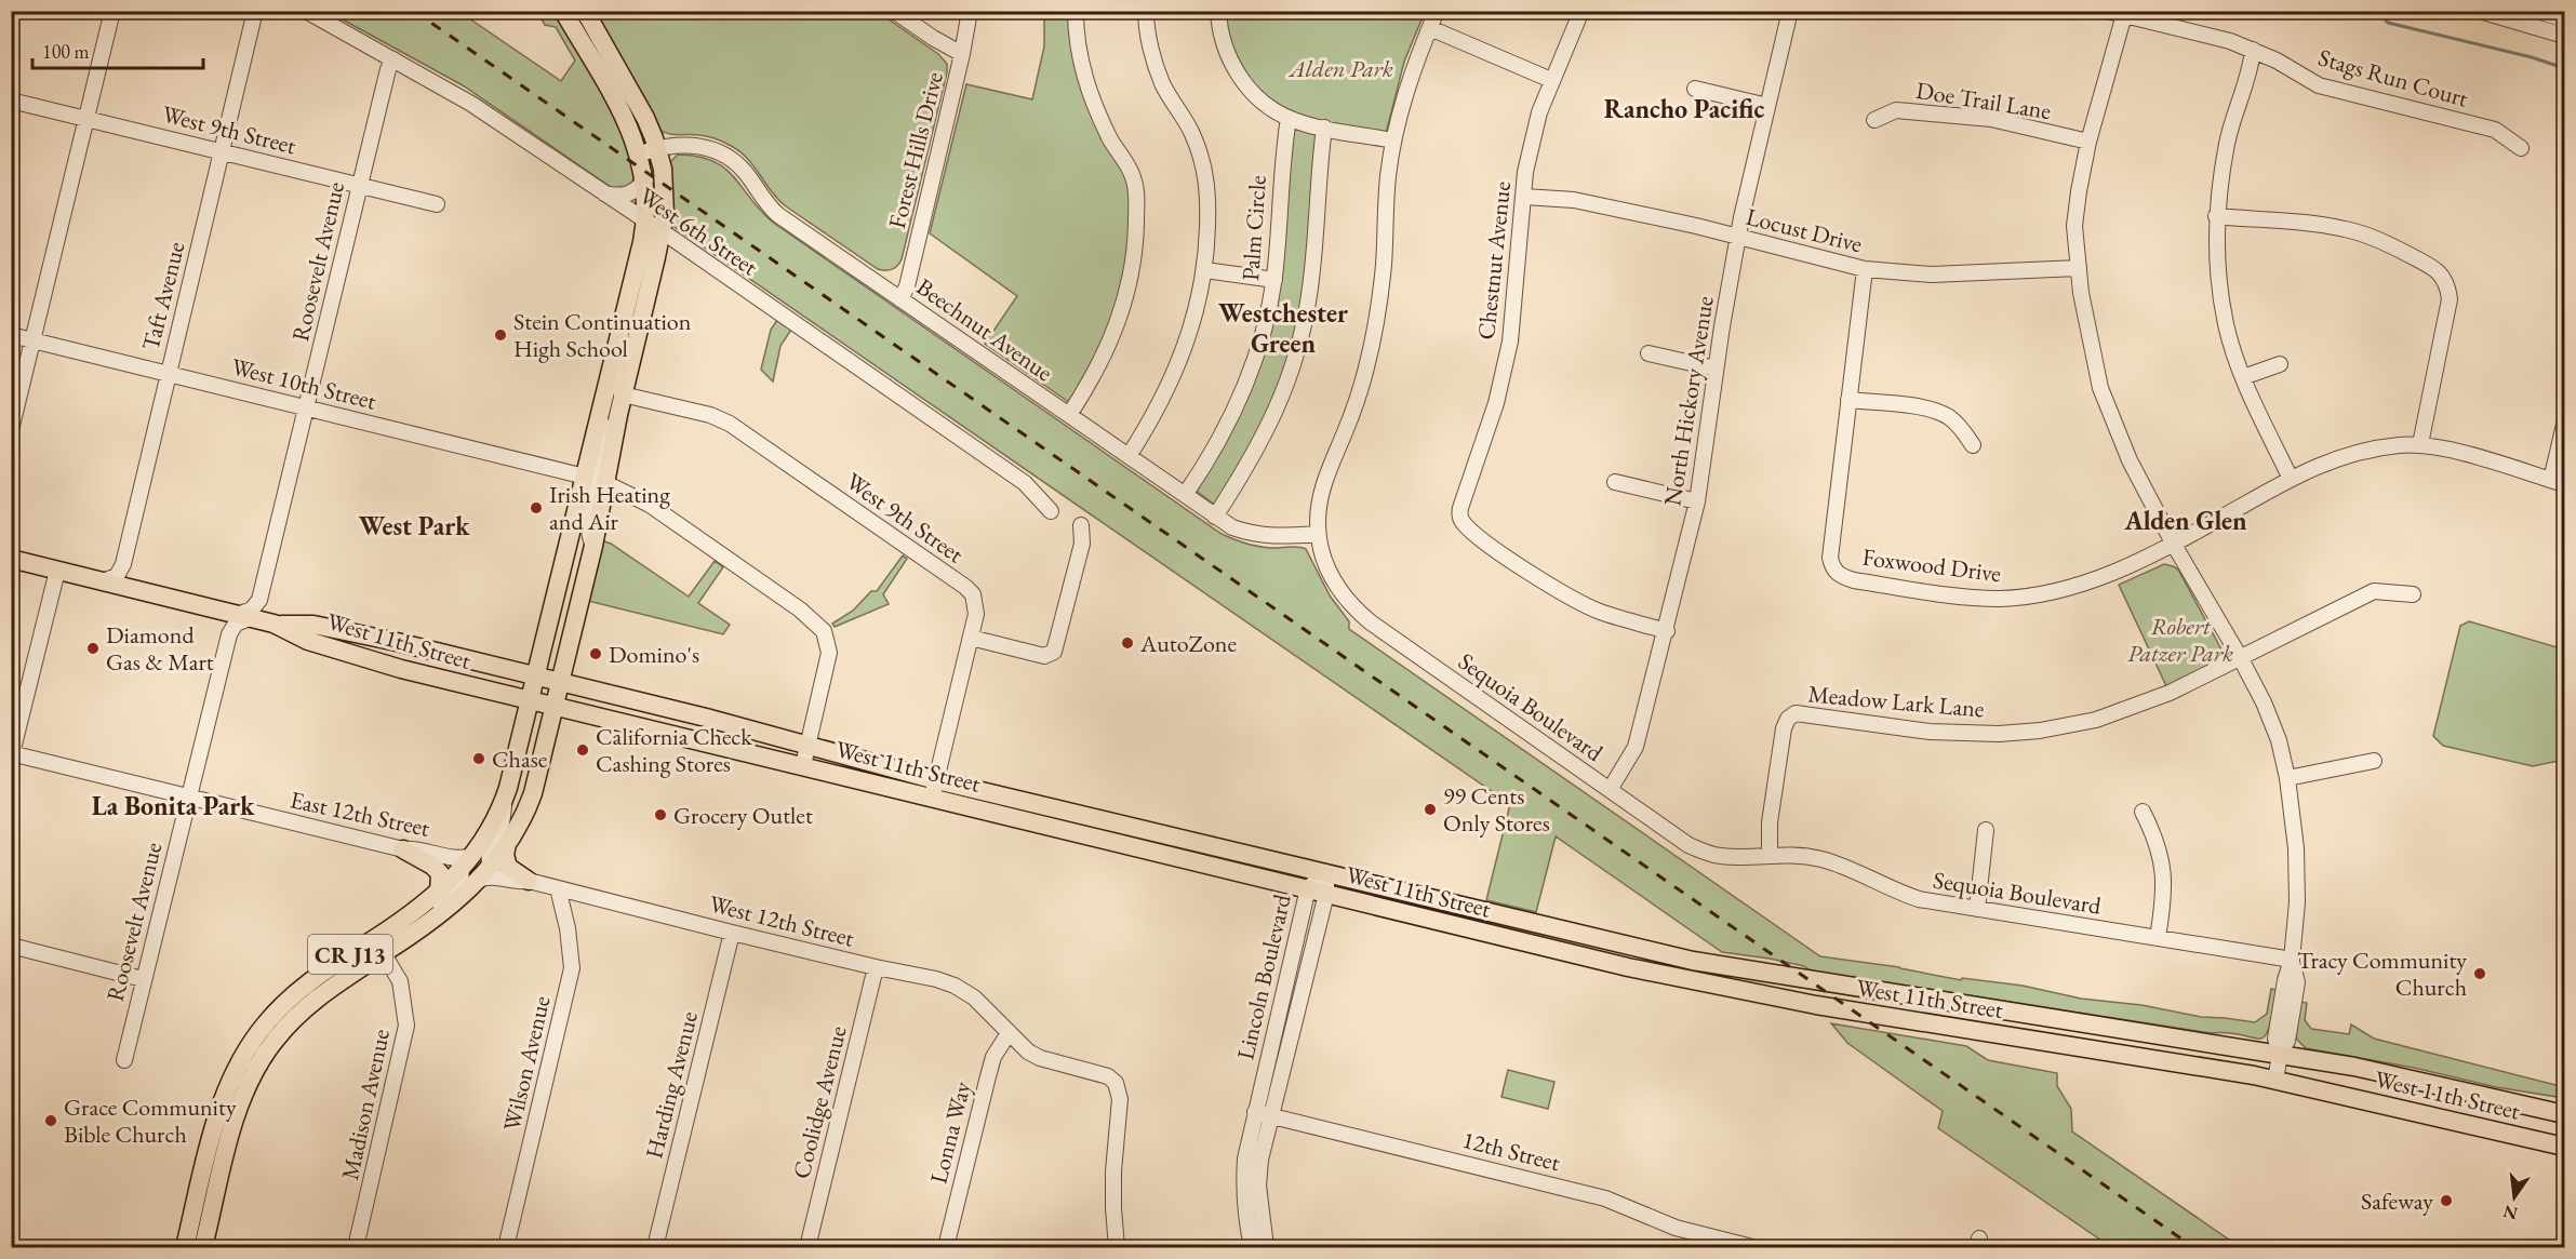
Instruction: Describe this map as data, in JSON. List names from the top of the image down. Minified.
{"streets":{"main road":["West 11th Street","CR J13"],"street":["Stags Run Court","Doe Trail Lane","West 9th Street","Forest Hills Drive","Palm Circle","Locust Drive","West 6th Street","Chestnut Avenue","Roosevelt Avenue","Taft Avenue","Beechnut Avenue","West 10th Street","North Hickory Avenue","Foxwood Drive","Meadow Lark Lane","Sequoia Boulevard","East 12th Street","West 12th Street","Lincoln Boulevard","Wilson Avenue","Harding Avenue","Coolidge Avenue","Madison Avenue","Lonna Way","12th Street"]},"crossings":[["West 9th Street","Roosevelt Avenue"],["West 9th Street","Taft Avenue"],["West 9th Street","West 11th Street"],["Forest Hills Drive","Beechnut Avenue"],["Palm Circle","Beechnut Avenue"],["Locust Drive","Chestnut Avenue"],["Locust Drive","North Hickory Avenue"],["Locust Drive","Foxwood Drive"],["West 6th Street","Roosevelt Avenue"],["Chestnut Avenue","North Hickory Avenue"],["Roosevelt Avenue","West 10th Street"],["Roosevelt Avenue","West 11th Street"],["Roosevelt Avenue","East 12th Street"],["Taft Avenue","West 10th Street"],["Taft Avenue","West 11th Street"],["Beechnut Avenue","Sequoia Boulevard"],["North Hickory Avenue","Sequoia Boulevard"],["West 11th Street","CR J13"],["West 11th Street","Lincoln Boulevard"],["Meadow Lark Lane","Sequoia Boulevard"],["East 12th Street","CR J13"],["West 12th Street","Wilson Avenue"],["West 12th Street","Harding Avenue"],["West 12th Street","Coolidge Avenue"],["West 12th Street","Lonna Way"],["CR J13","Madison Avenue"],["Lincoln Boulevard","12th Street"]],"districts":["Rancho Pacific","Westchester Green","Alden Glen","West Park","La Bonita Park"],"parks":["Alden Park","Robert Patzer Park"],"places":["Stein Continuation High School","Irish Heating and Air","AutoZone","Diamond Gas & Mart","Domino's","California Check Cashing Stores","Chase","99 Cents Only Stores","Grocery Outlet","Tracy Community Church","Grace Community Bible Church","Safeway"],"scale_bar":"100 m","north":"bottom"}
